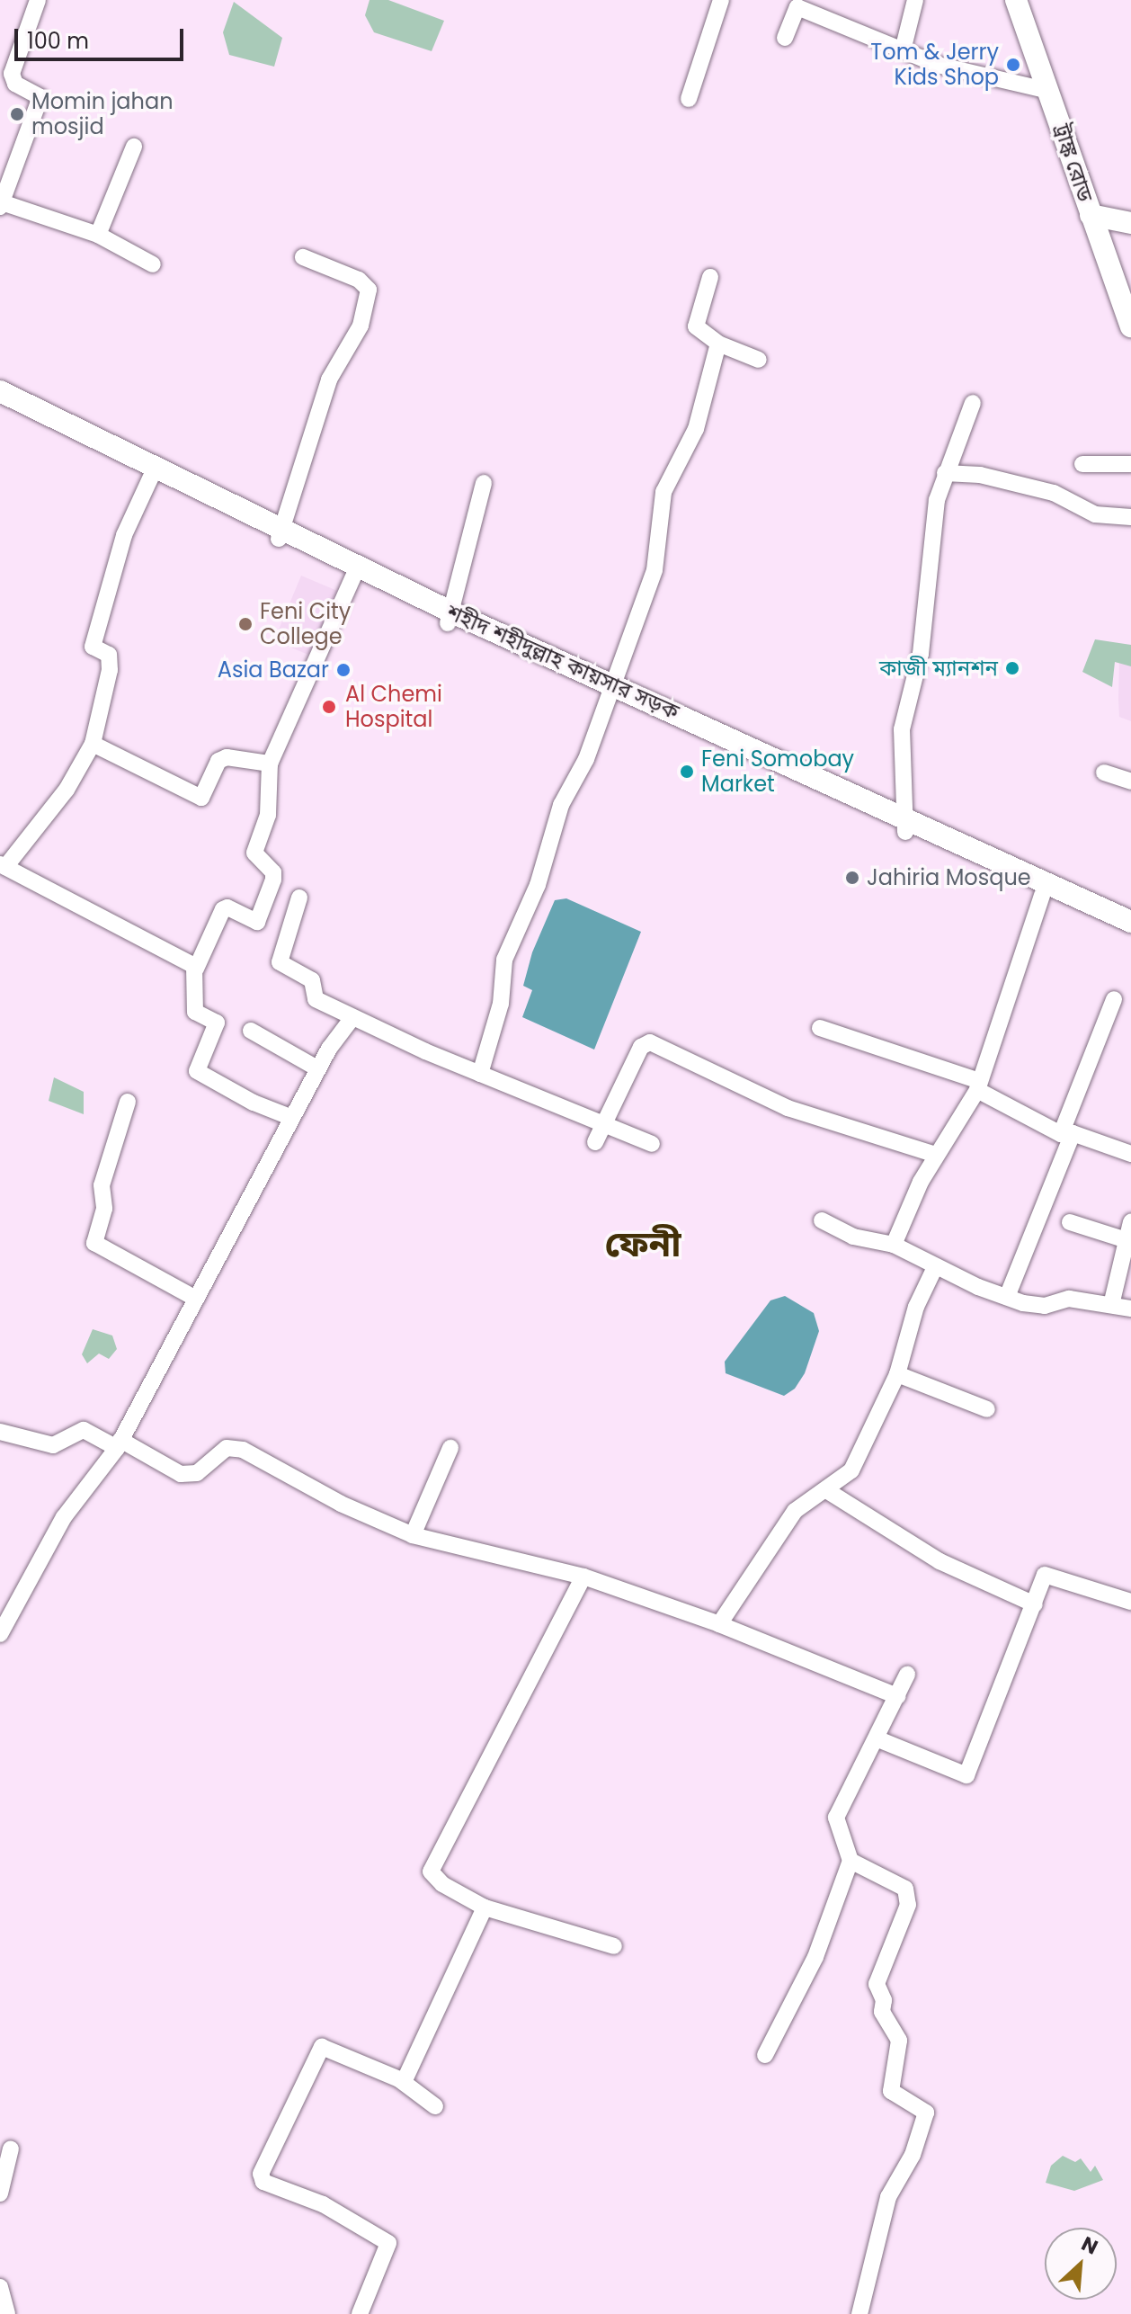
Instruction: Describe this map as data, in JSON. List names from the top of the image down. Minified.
{"streets":{"main road":["ট্রাঙ্ক রোড","শহীদ শহীদুল্লাহ কায়সার সড়ক"]},"districts":["ফেনী"],"places":["Tom & Jerry Kids Shop","Momin jahan mosjid","Feni City College","কাজী ম্যানশন","Asia Bazar","Al Chemi Hospital","Feni Somobay Market","Jahiria Mosque"],"scale_bar":"100 m","north":"top right"}
